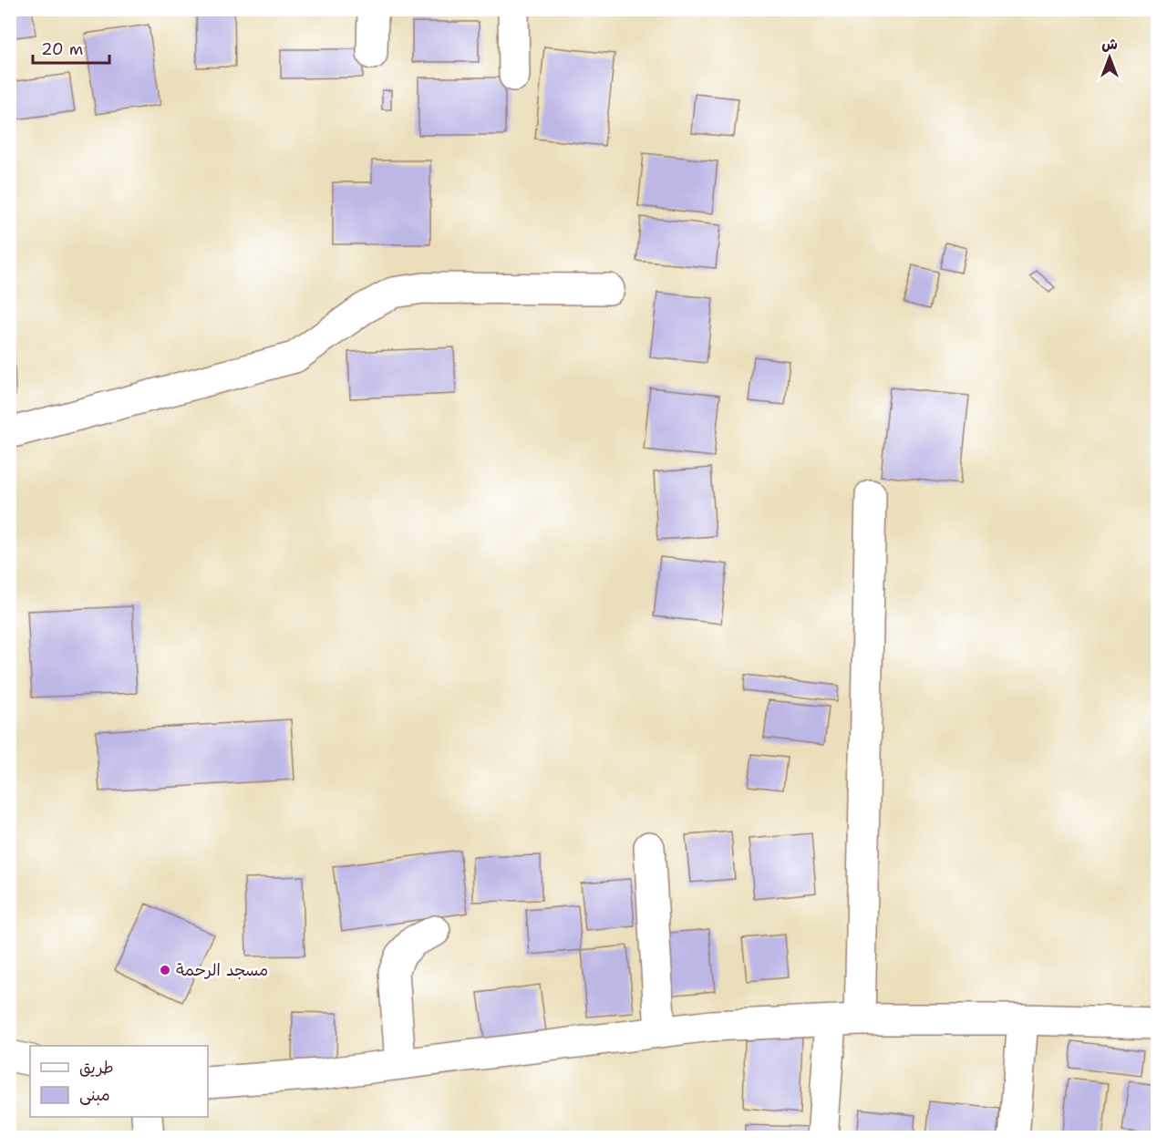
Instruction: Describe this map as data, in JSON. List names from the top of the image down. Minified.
{"places":["مسجد الرحمة"],"legend":["طريق","مبنى"],"scale_bar":"20 m","north":"top"}
